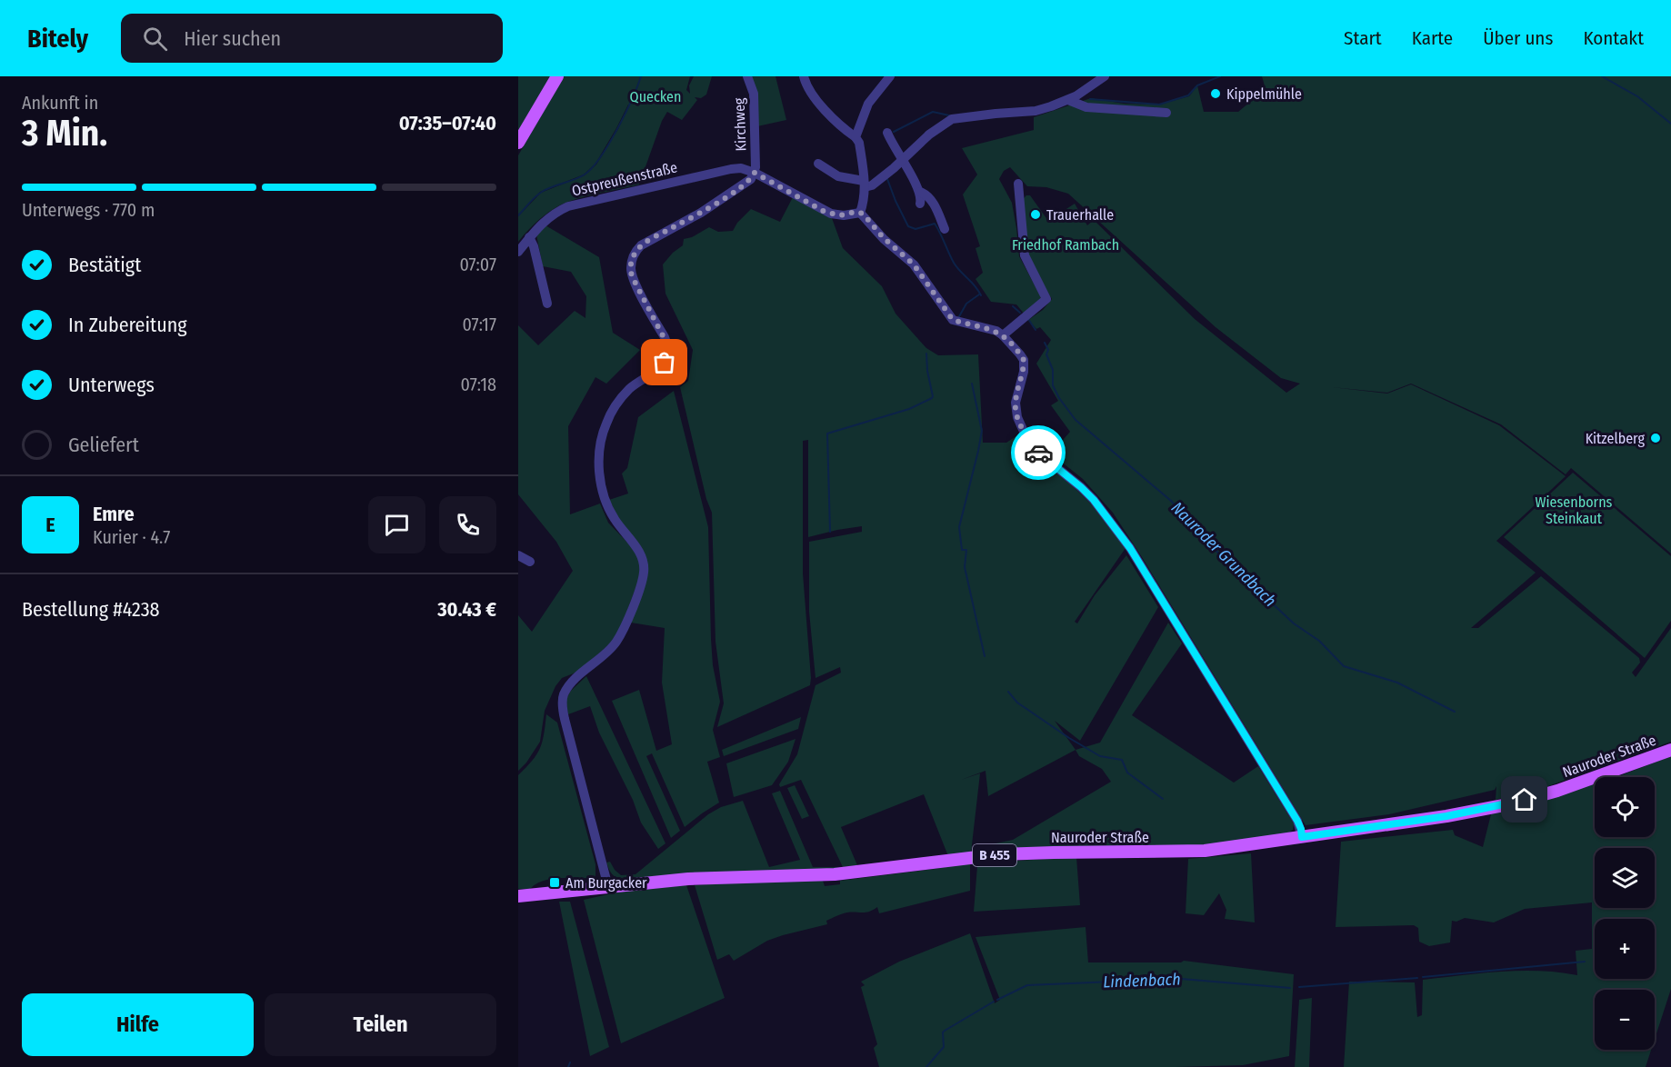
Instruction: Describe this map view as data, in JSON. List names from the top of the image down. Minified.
{"streets":{"main road":["Nauroder Straße","B 455"],"street":["Kirchweg","Ostpreußenstraße"]},"crossings":[["Kirchweg","Ostpreußenstraße"]],"water":["Nauroder Grundbach","Lindenbach"],"parks":["Quecken","Friedhof Rambach","Wiesenborns Steinkaut"],"places":{"other":["Kippelmühle","Trauerhalle","Kitzelberg"],"transit":["Am Burgacker"]},"page":{"header":"Bitely","search":"Hier suchen","nav":["Start","Karte","Über uns","Kontakt"],"heading":["3 Min.","Ankunft in","07:35–07:40"],"panel":["Emre","Kurier · 4.7","Bestellung #4238","30.43 €"],"bar":"Unterwegs · 770 m","list":[["Bestätigt","07:07"],["In Zubereitung","07:17"],["Unterwegs","07:18"],"Geliefert"],"round":"E","map_buttons":["+","−"],"buttons":["Hilfe","Teilen"]}}
